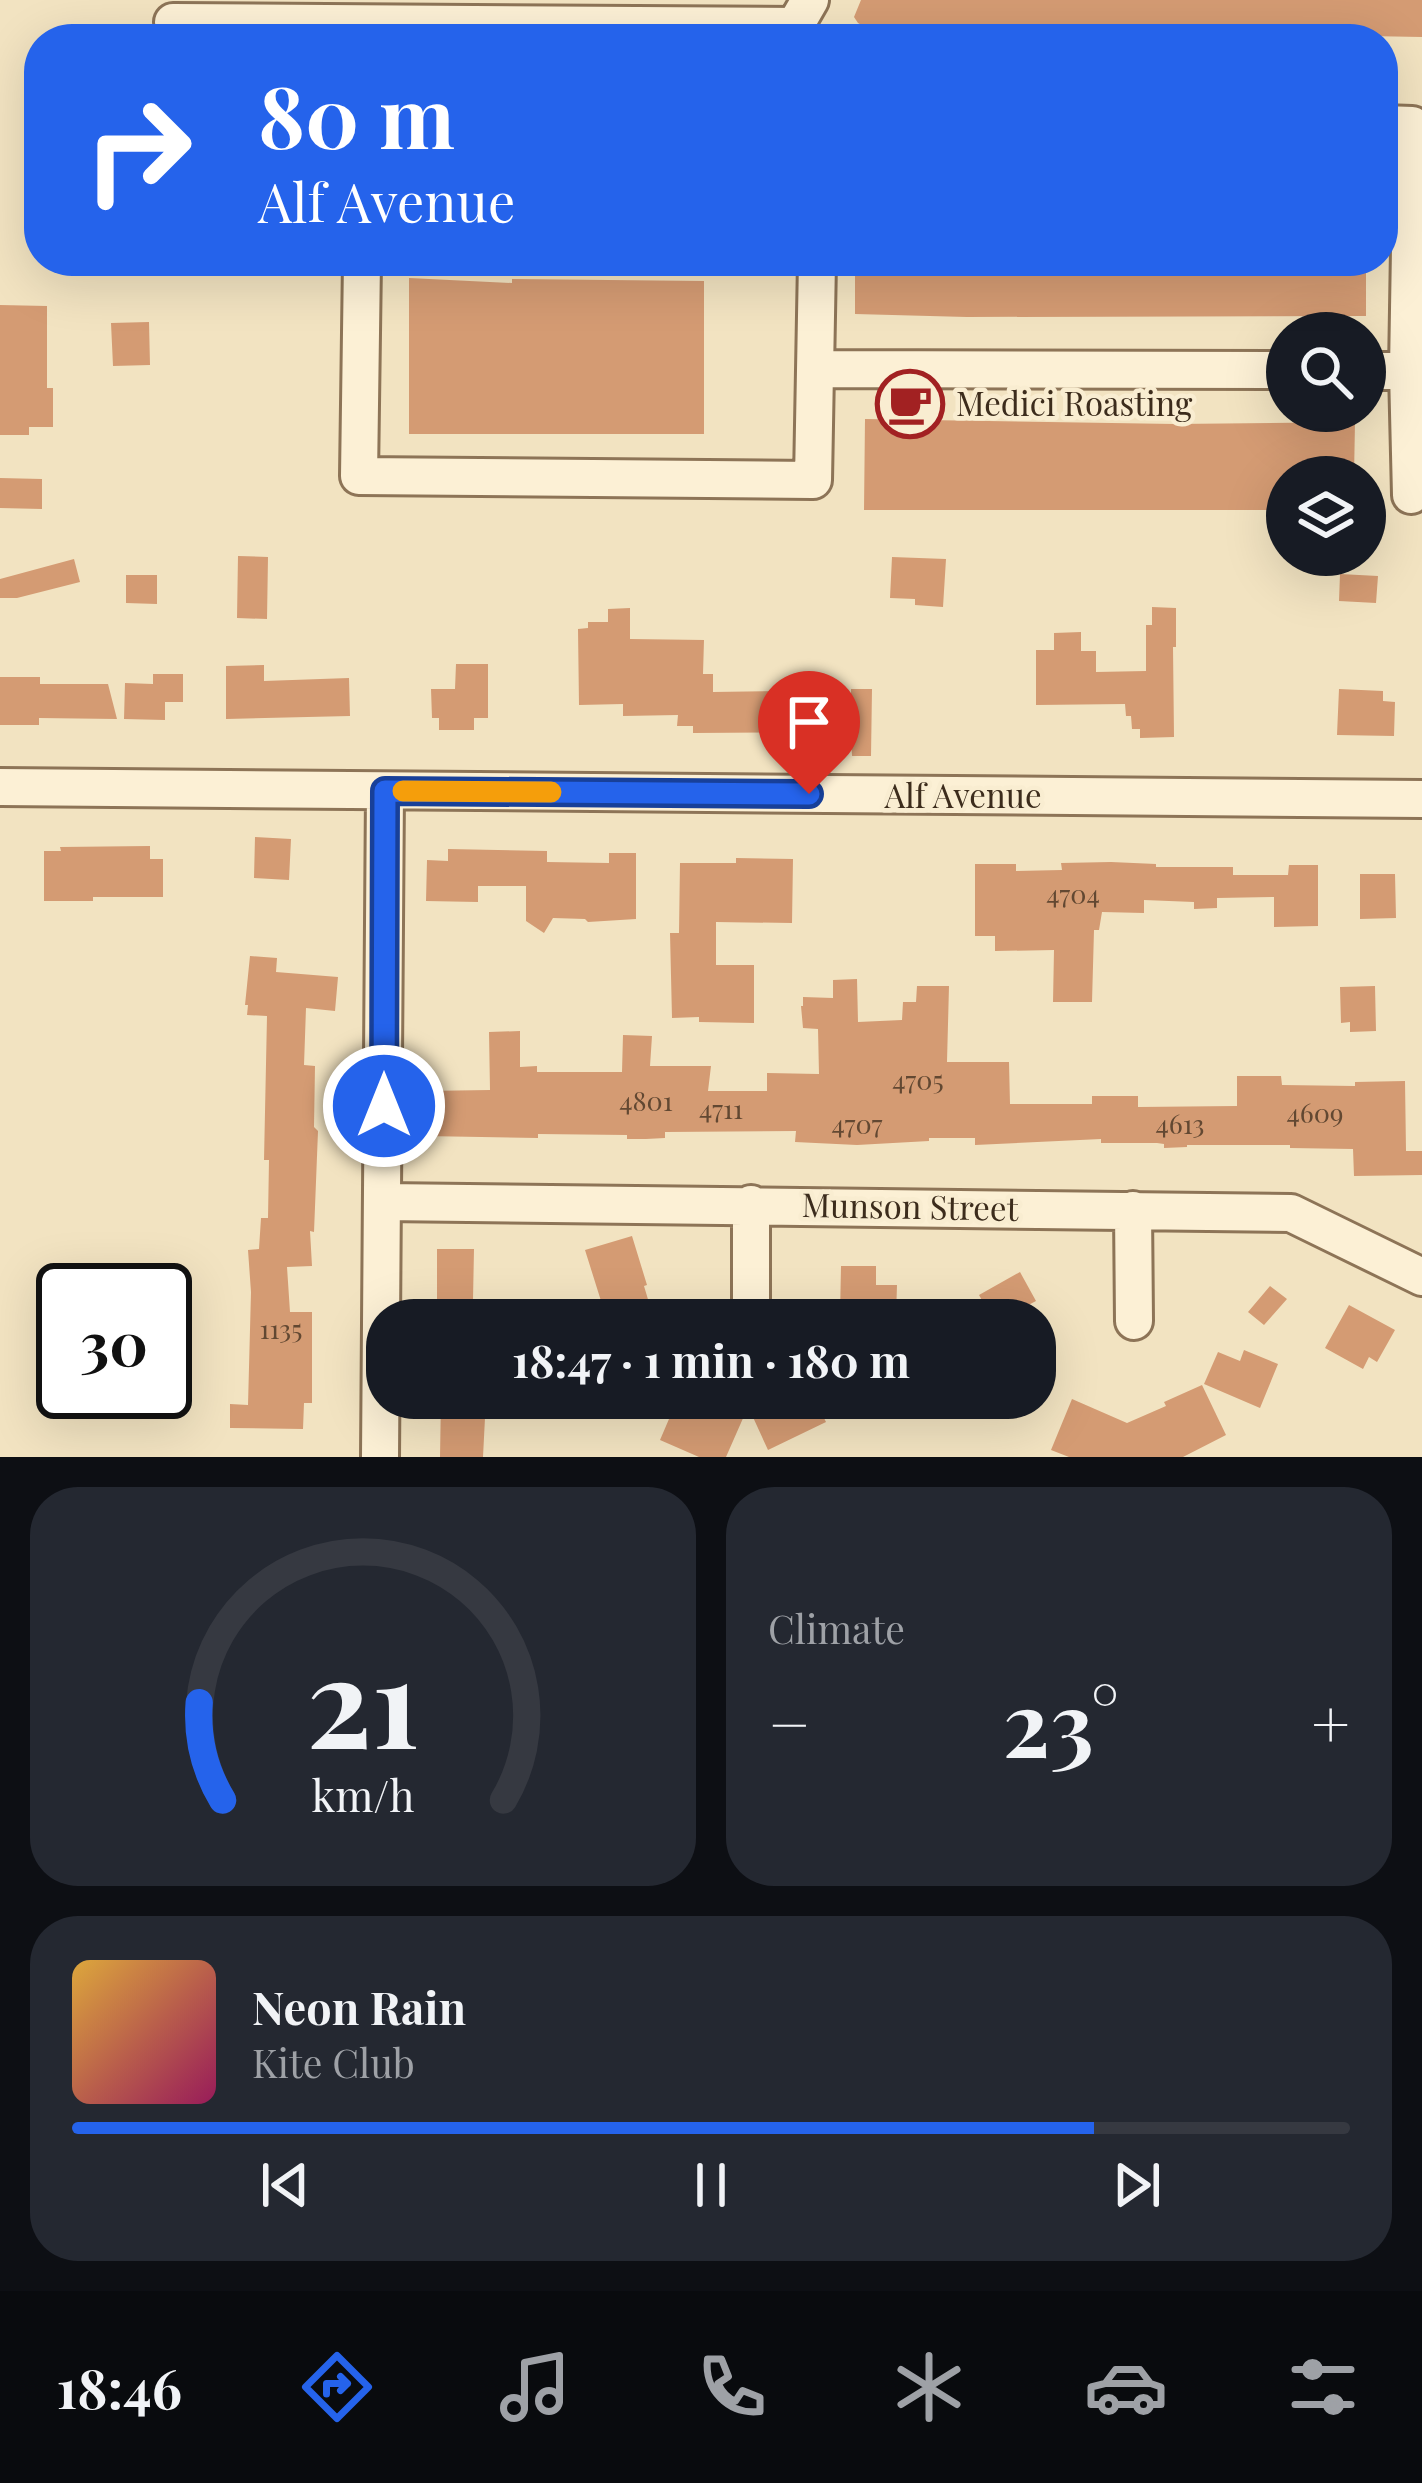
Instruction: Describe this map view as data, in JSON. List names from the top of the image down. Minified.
{"streets":{"street":["Alf Avenue","Munson Street"]},"places":{"cafe":["Medici Roasting"]},"house_numbers":["4704","4705","4801","4711","4609","4707","4613","1135"],"page":{"turn":["80 m","Alf Avenue"],"limit":"30","trip":"18:47 · 1 min · 180 m","tile":"Climate","heat":["−","23°","+"],"song":["Neon Rain","Kite Club"],"tabs":"18:46","gauge":["21","km/h"]}}
